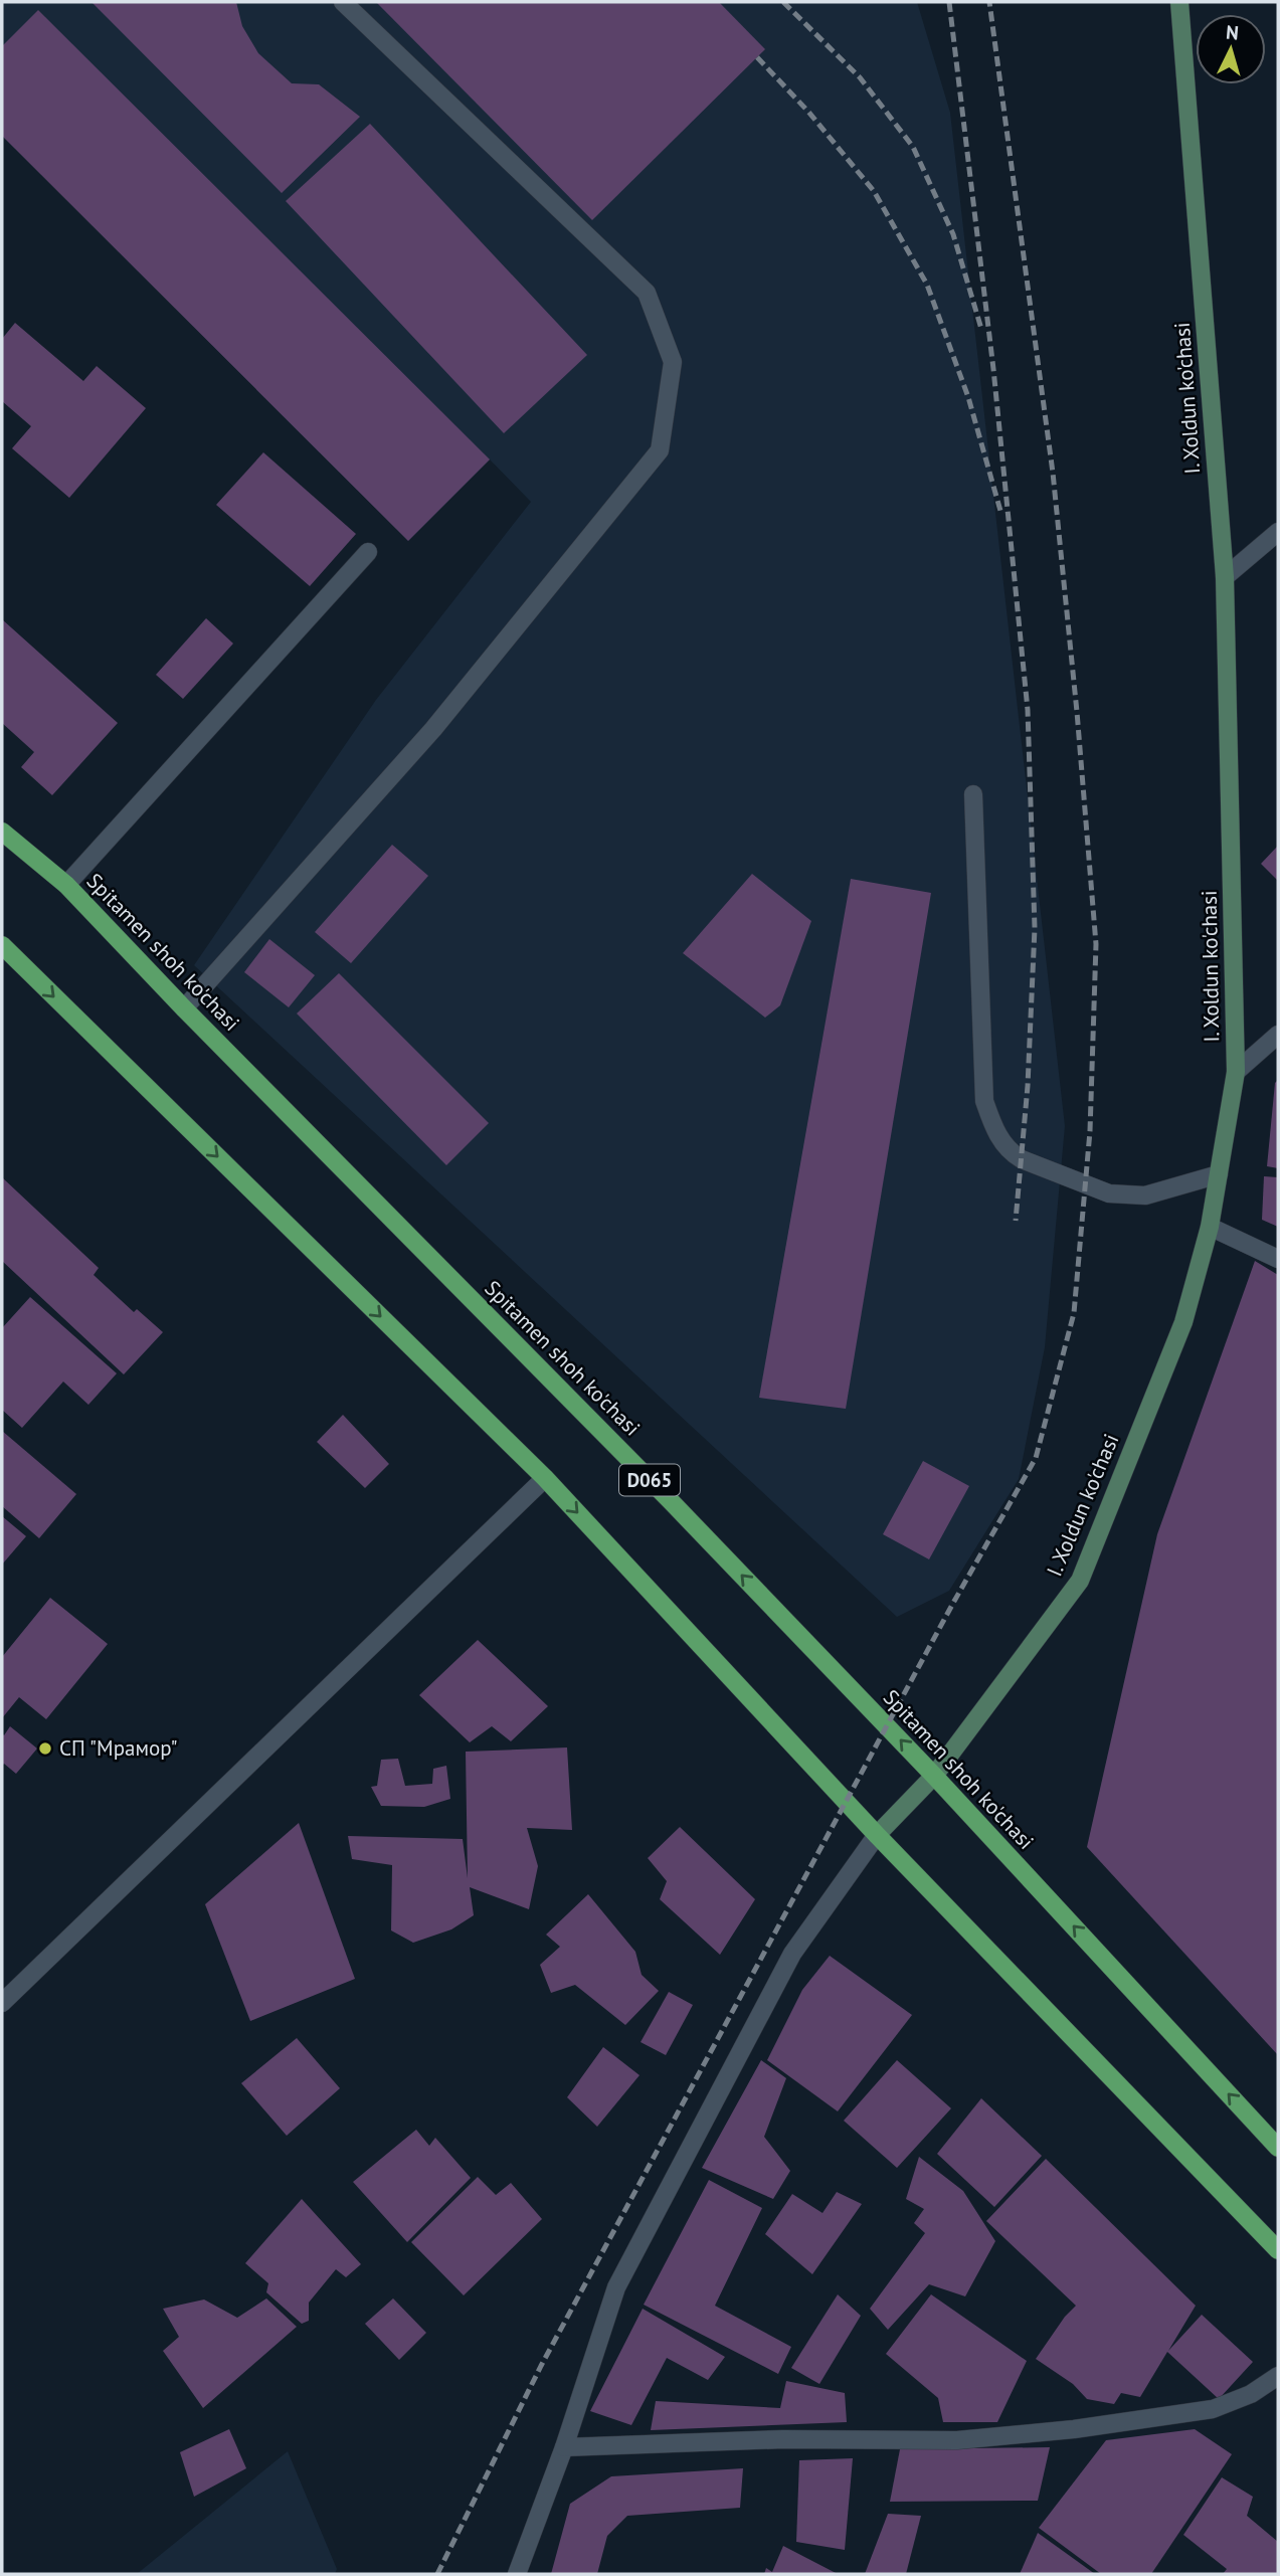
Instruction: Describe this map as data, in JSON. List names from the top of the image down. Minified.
{"streets":{"main road":["Spitamen shoh ko'chasi","D065"],"street":["I. Xoldun ko'chasi"]},"crossings":[["I. Xoldun ko'chasi","Spitamen shoh ko'chasi"]],"places":["СП \"Мрамор\""],"north":"top"}
